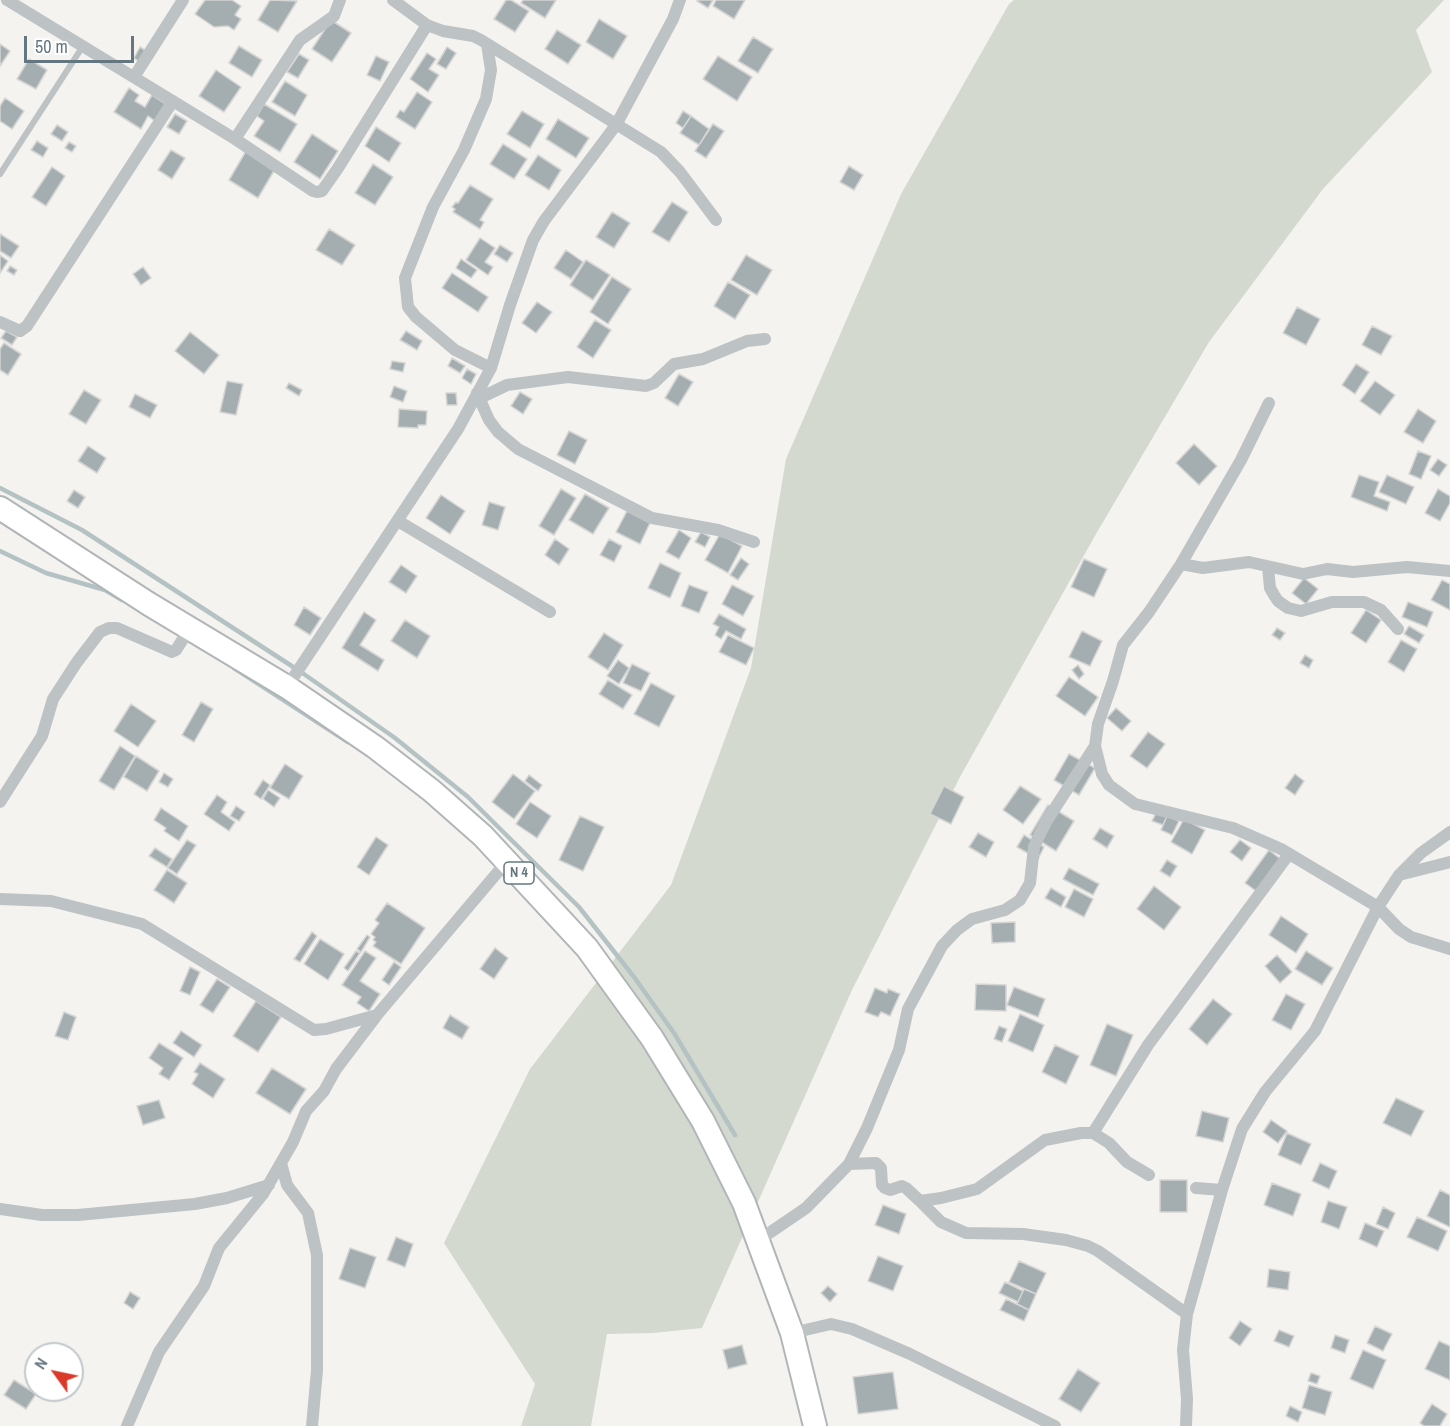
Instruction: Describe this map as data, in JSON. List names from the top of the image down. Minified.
{"streets":{"highway":["N 4"]},"scale_bar":"50 m","north":"top left"}
